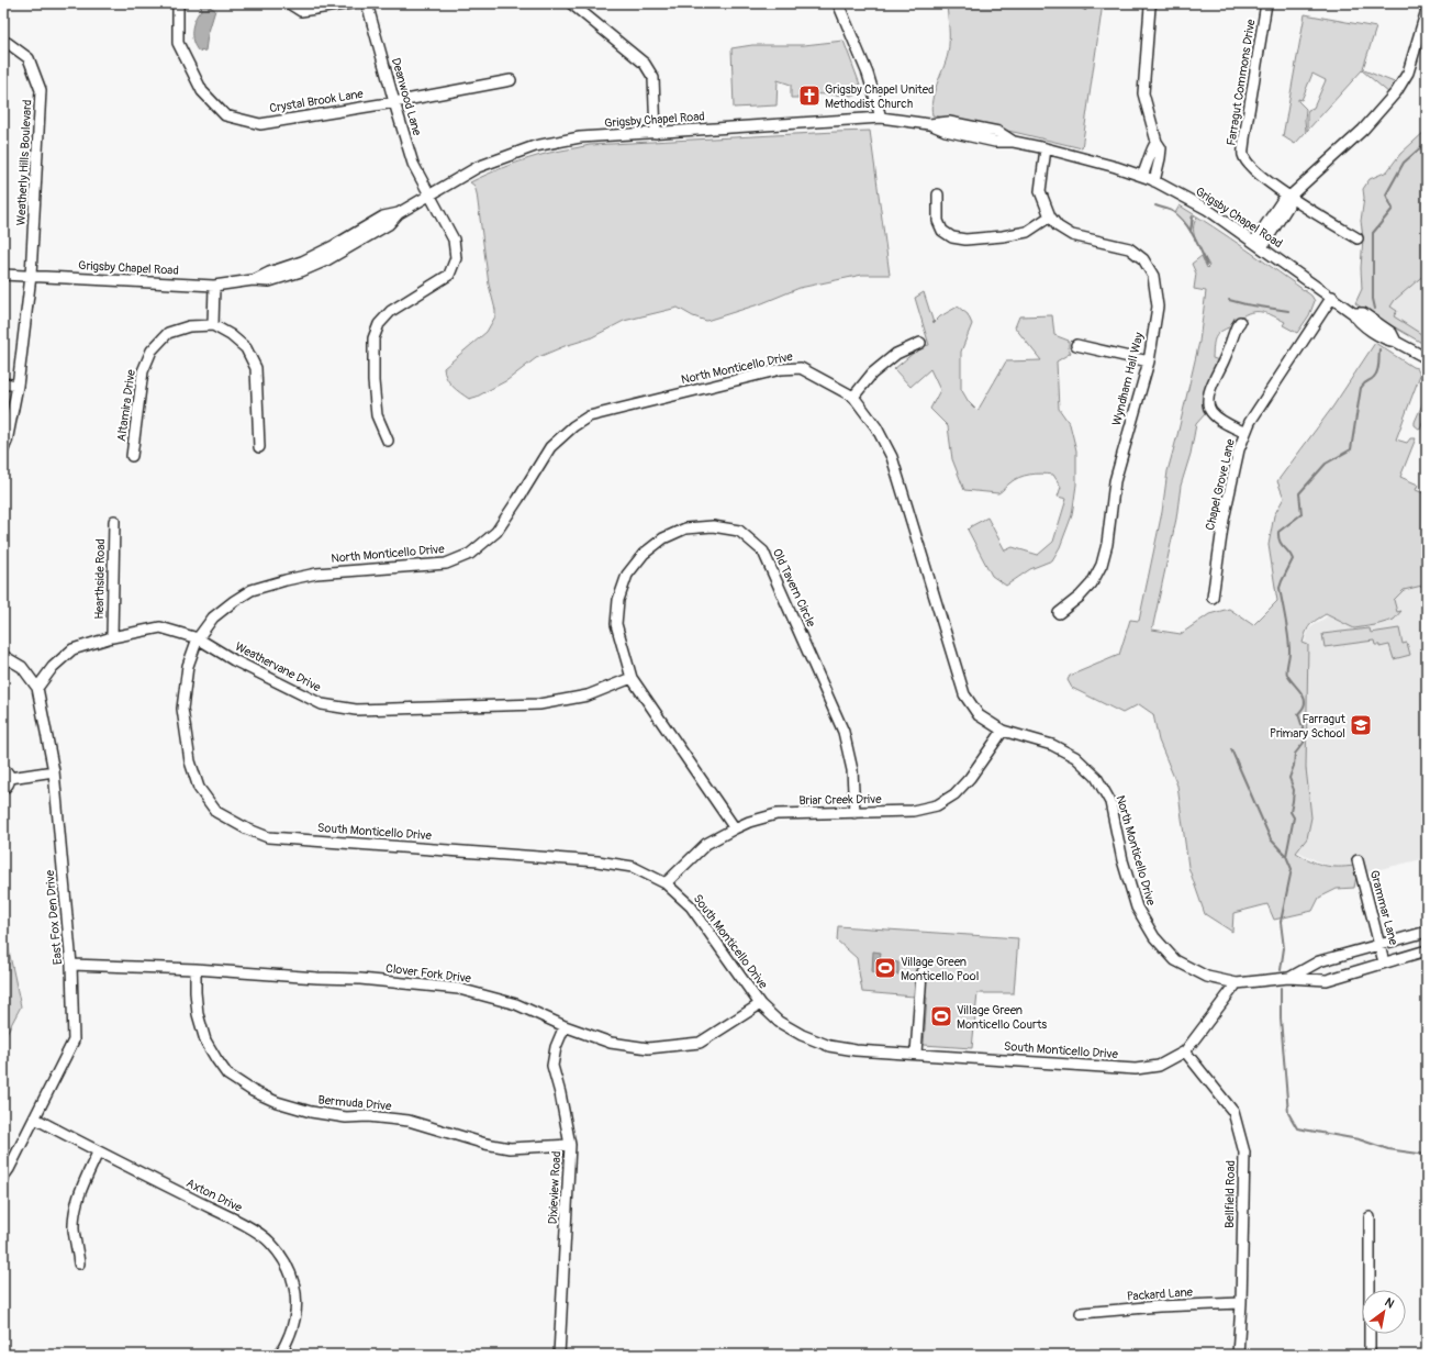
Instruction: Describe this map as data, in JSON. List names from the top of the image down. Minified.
{"streets":{"street":["Farragut Commons Drive","Deanwood Lane","Crystal Brook Lane","Grigsby Chapel Road","Weatherly Hills Boulevard","North Monticello Drive","Wyndham Hall Way","Altamira Drive","Chapel Grove Lane","Hearthside Road","Old Tavern Circle","Weathervane Drive","Briar Creek Drive","South Monticello Drive","Grammar Lane","East Fox Den Drive","Clover Fork Drive","Bermuda Drive","Dixieview Road","Bellfield Road","Axton Drive","Packard Lane"]},"crossings":[["Deanwood Lane","Crystal Brook Lane"],["Deanwood Lane","Grigsby Chapel Road"],["Grigsby Chapel Road","Weatherly Hills Boulevard"],["Grigsby Chapel Road","Wyndham Hall Way"],["Grigsby Chapel Road","Chapel Grove Lane"],["North Monticello Drive","Weathervane Drive"],["North Monticello Drive","Briar Creek Drive"],["North Monticello Drive","South Monticello Drive"],["Hearthside Road","Weathervane Drive"],["Old Tavern Circle","Weathervane Drive"],["Old Tavern Circle","Briar Creek Drive"],["Weathervane Drive","South Monticello Drive"],["Weathervane Drive","East Fox Den Drive"],["Briar Creek Drive","South Monticello Drive"],["South Monticello Drive","Clover Fork Drive"],["South Monticello Drive","Bellfield Road"],["East Fox Den Drive","Clover Fork Drive"],["East Fox Den Drive","Axton Drive"],["Clover Fork Drive","Bermuda Drive"],["Clover Fork Drive","Dixieview Road"],["Bermuda Drive","Dixieview Road"],["Bellfield Road","Packard Lane"]],"places":{"church":["Grigsby Chapel United Methodist Church"],"school or university":["Farragut Primary School"],"sports":["Village Green Monticello Pool","Village Green Monticello Courts"]},"north":"top right"}
